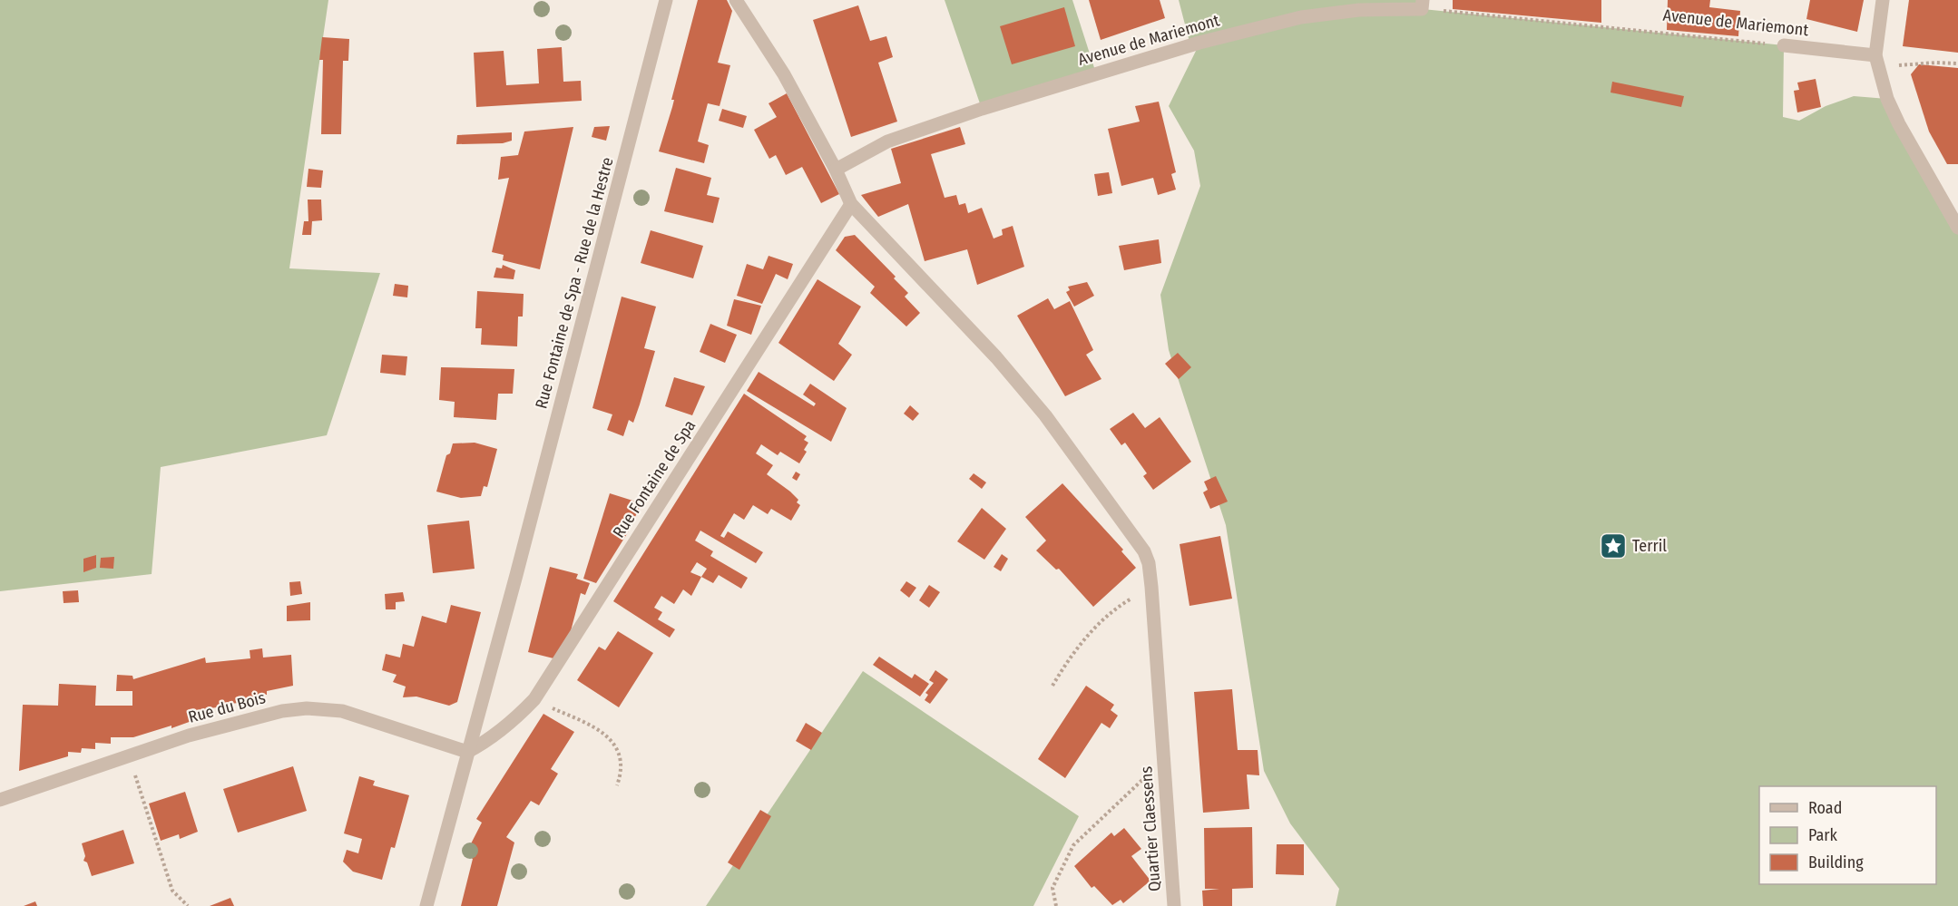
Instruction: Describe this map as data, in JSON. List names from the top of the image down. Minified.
{"streets":{"street":["Avenue de Mariemont","Rue Fontaine de Spa - Rue de la Hestre","Rue Fontaine de Spa","Rue du Bois","Quartier Claessens"]},"crossings":[["Avenue de Mariemont","Quartier Claessens"],["Rue Fontaine de Spa - Rue de la Hestre","Rue Fontaine de Spa"],["Rue Fontaine de Spa - Rue de la Hestre","Rue du Bois"],["Rue Fontaine de Spa","Rue du Bois"],["Rue Fontaine de Spa","Quartier Claessens"]],"places":{"place":["Terril"]},"legend":["Road","Park","Building"]}
